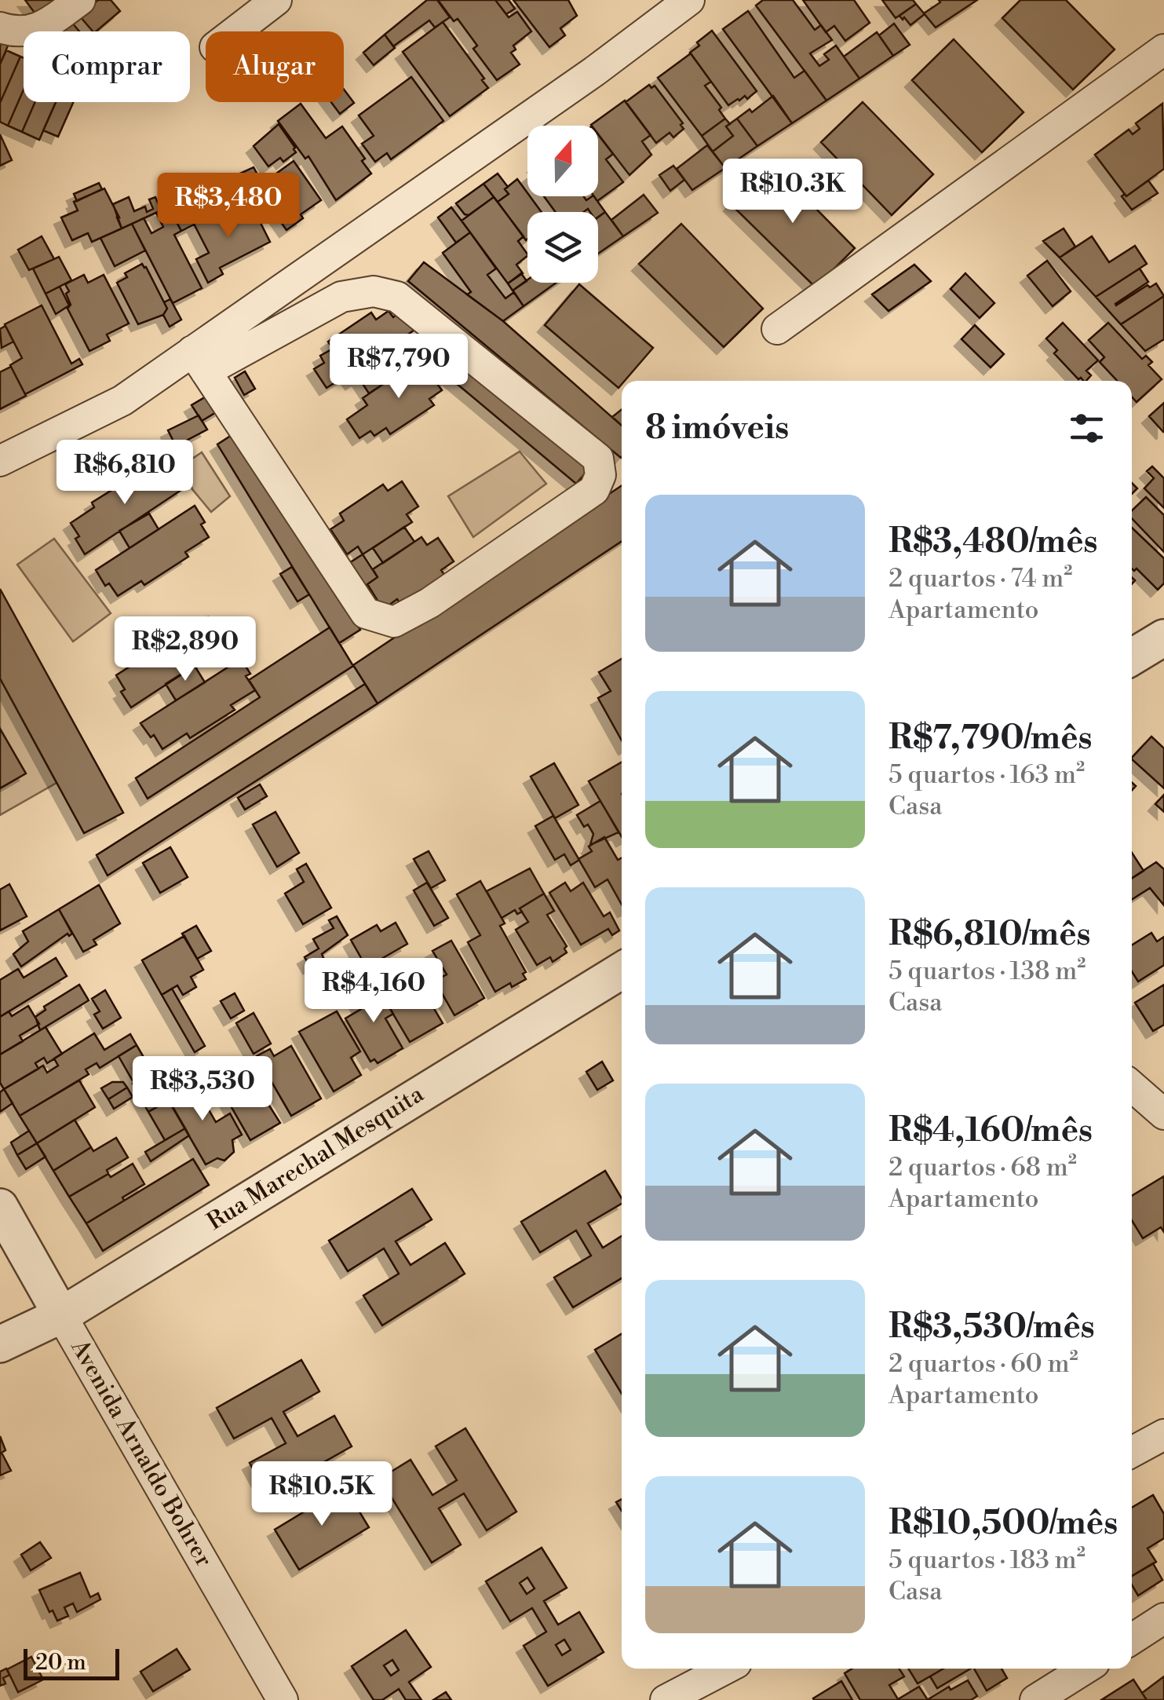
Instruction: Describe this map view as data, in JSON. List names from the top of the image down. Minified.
{"streets":{"street":["Rua Marechal Mesquita","Avenida Arnaldo Bohrer"]},"crossings":[["Rua Marechal Mesquita","Avenida Arnaldo Bohrer"]],"scale_bar":"20 m","north":"top","page":{"chip":["Comprar","Alugar"],"price":["R$10.3K","R$3,480","R$7,790","R$6,810","R$2,890","R$4,160","R$3,530","R$10.5K"],"heading":"8 imóveis","list":[{"name":"R$3,480/mês","note":"2 quartos · 74 m² · Apartamento"},{"name":"R$7,790/mês","note":"5 quartos · 163 m² · Casa"},{"name":"R$6,810/mês","note":"5 quartos · 138 m² · Casa"},{"name":"R$4,160/mês","note":"2 quartos · 68 m² · Apartamento"},{"name":"R$3,530/mês","note":"2 quartos · 60 m² · Apartamento"},{"name":"R$10,500/mês","note":"5 quartos · 183 m² · Casa"}],"scale":"20 m"}}
